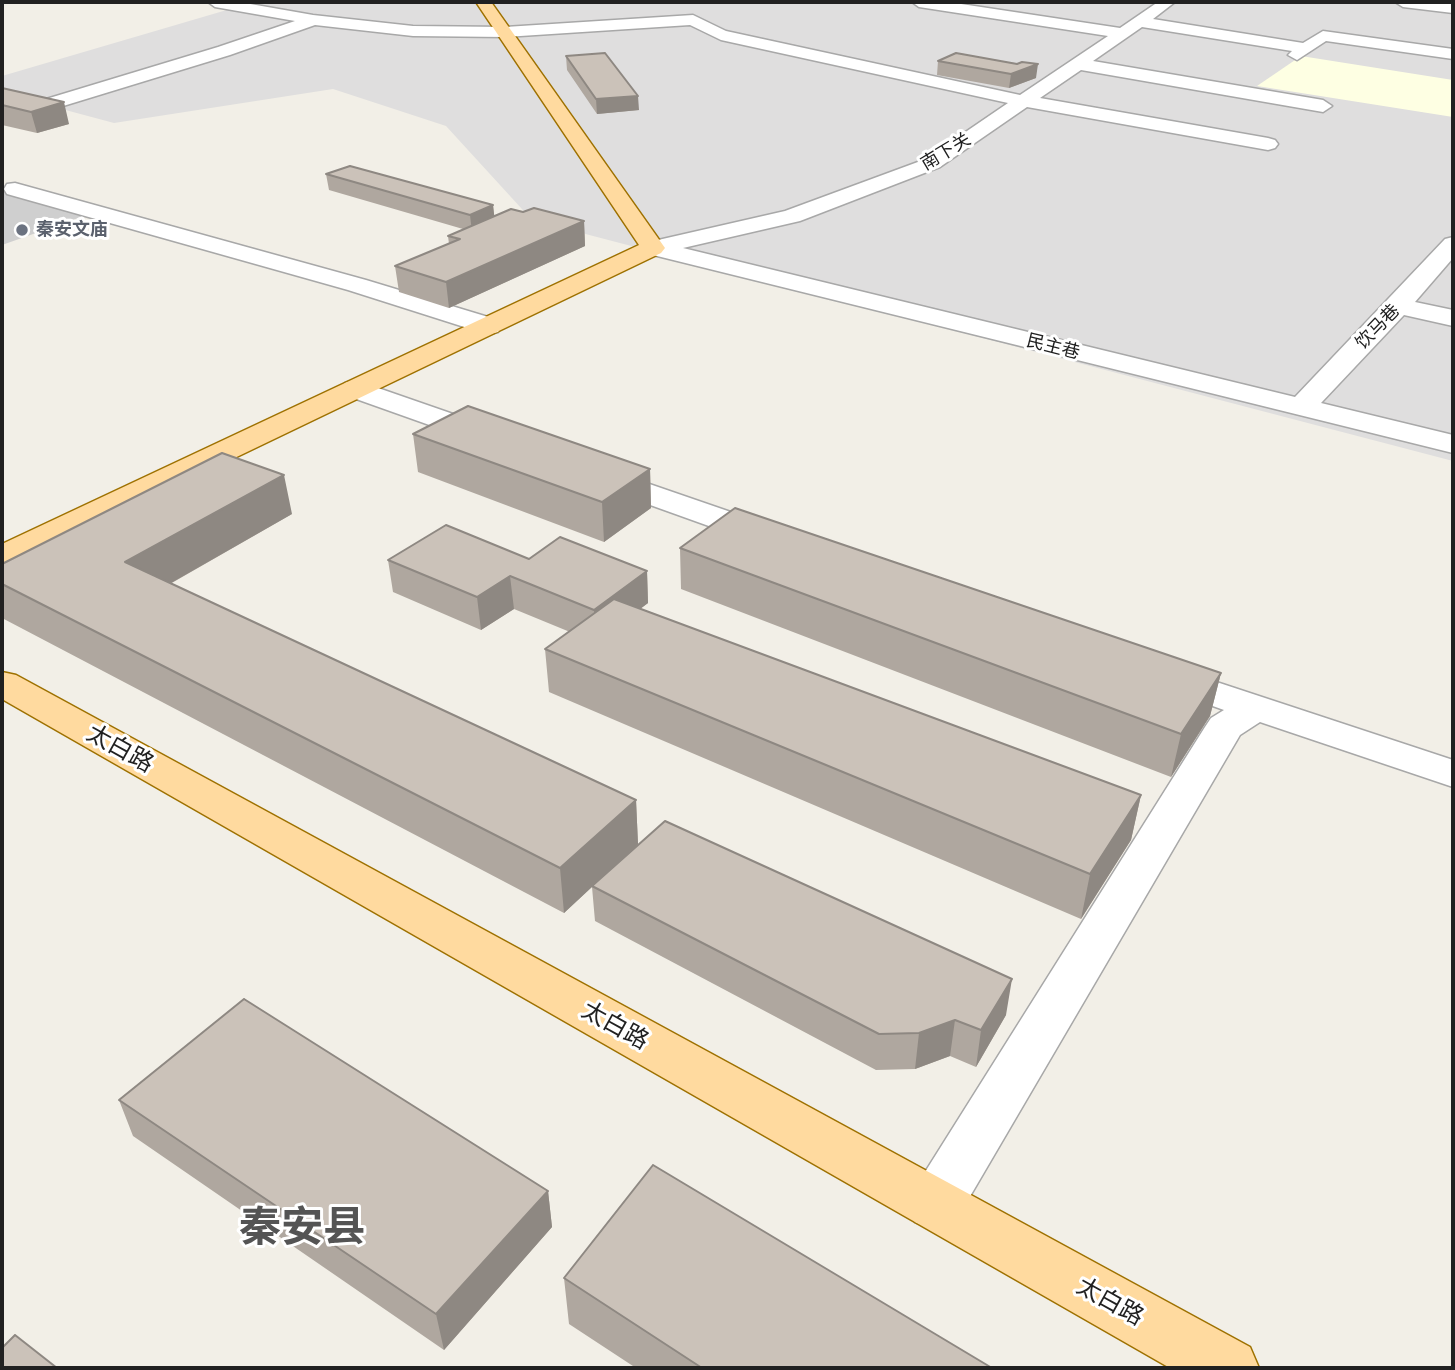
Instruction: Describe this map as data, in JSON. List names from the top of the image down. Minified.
{"streets":{"main road":["太白路"],"street":["南下关","饮马巷","民主巷"]},"crossings":[["南下关","民主巷"],["饮马巷","民主巷"]],"districts":["秦安县"],"places":["秦安文庙"]}
